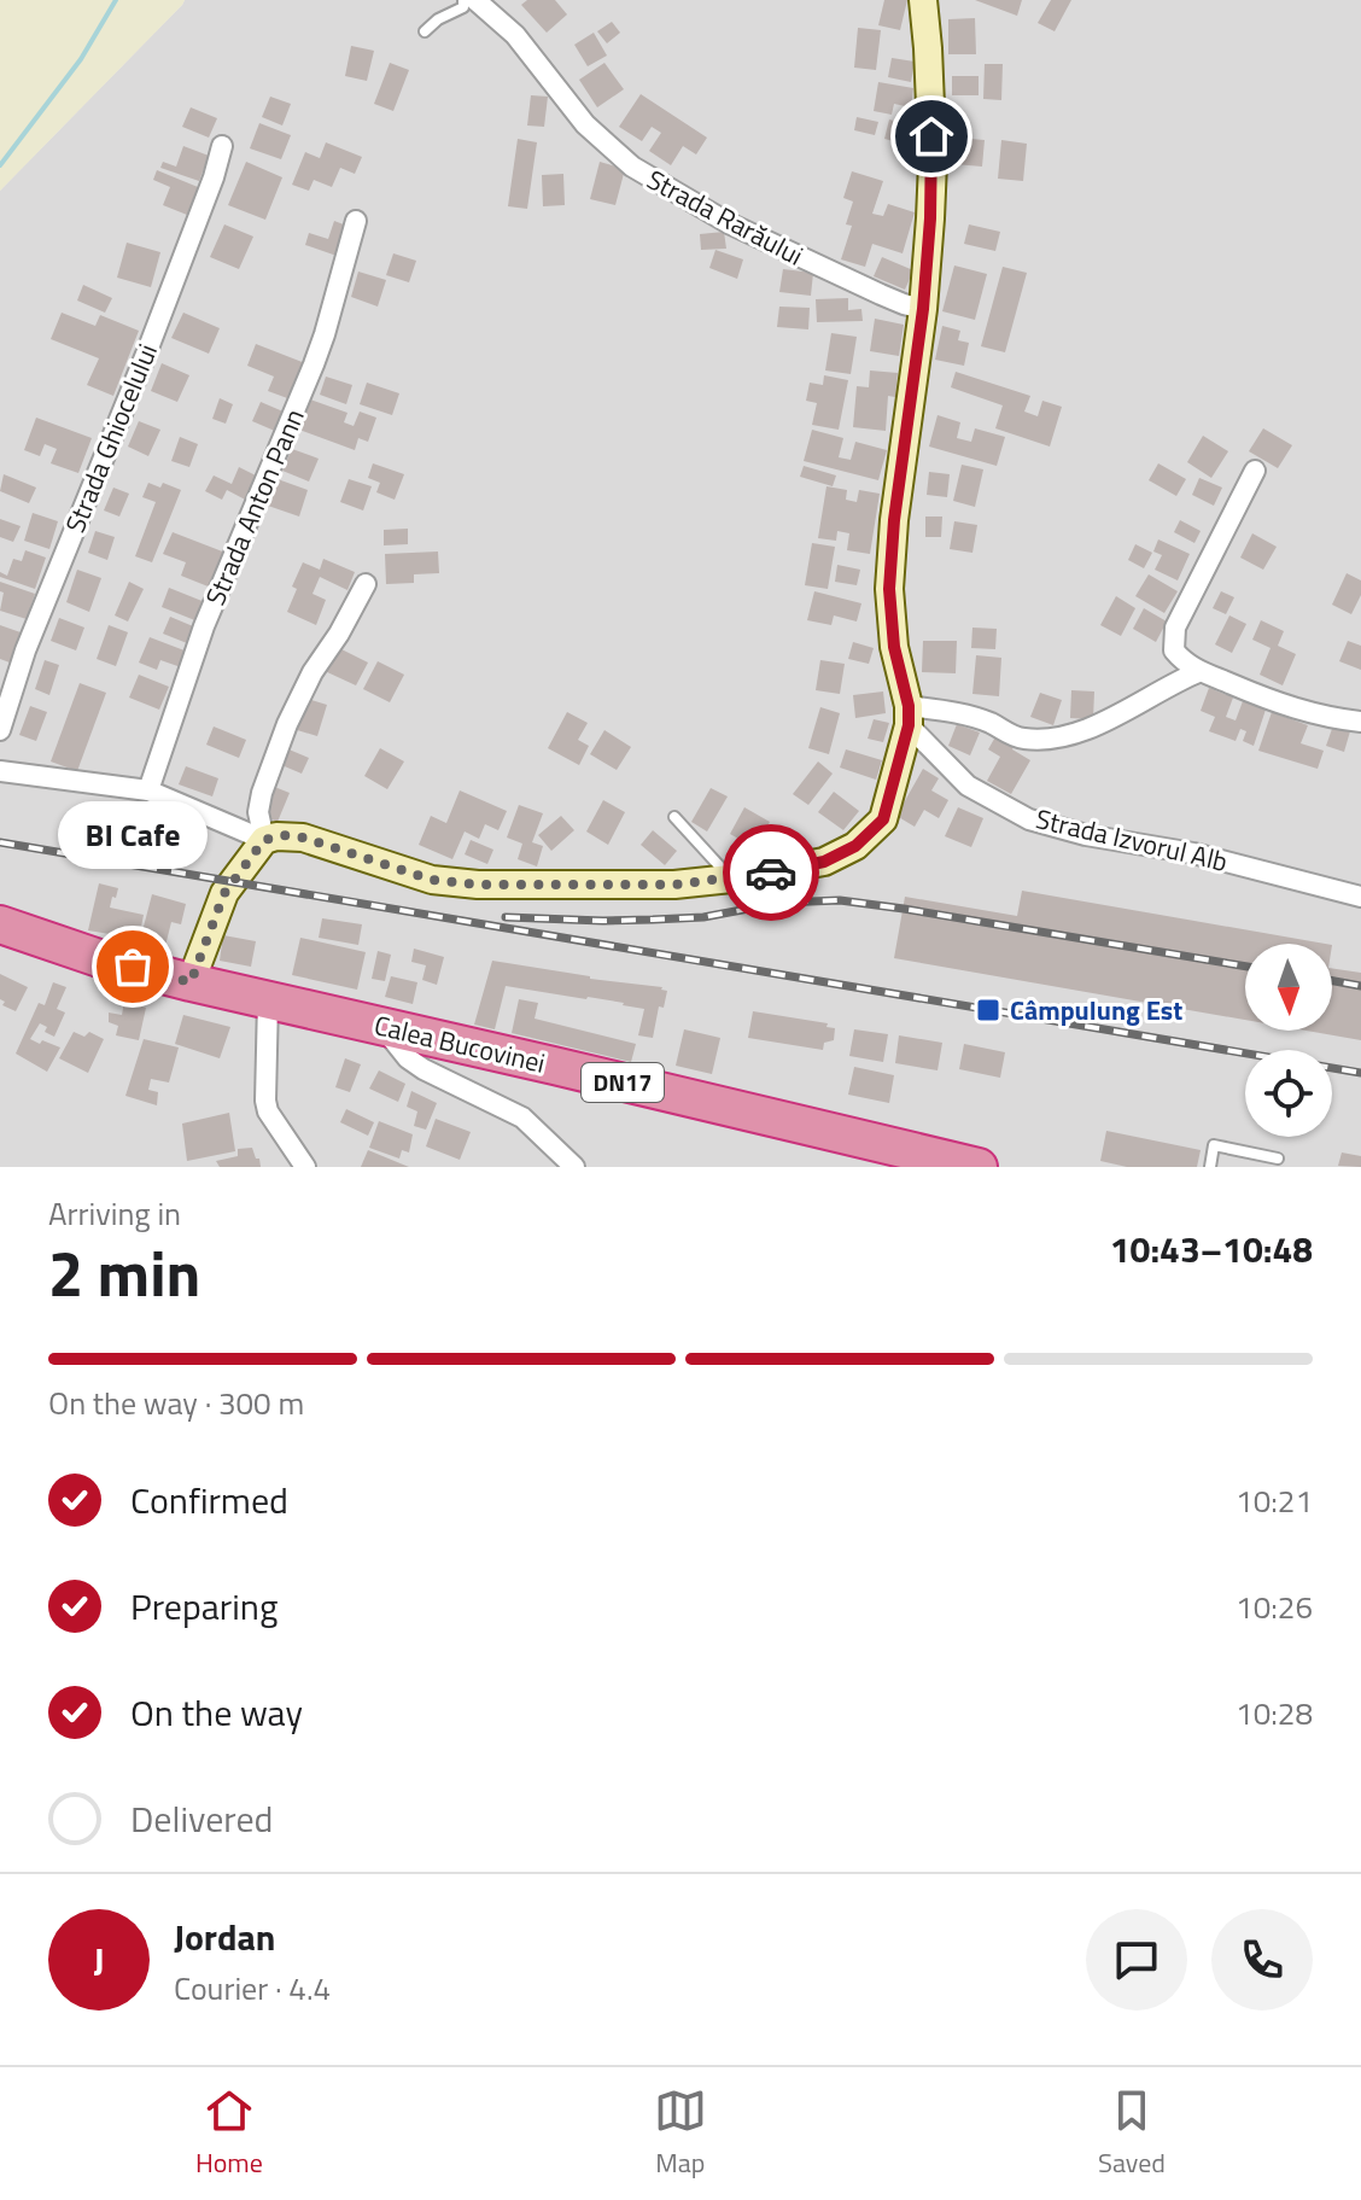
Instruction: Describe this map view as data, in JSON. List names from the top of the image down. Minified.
{"streets":{"highway":["Calea Bucovinei","DN17"],"street":["Strada Rarăului","Strada Ghiocelului","Strada Anton Pann","Strada Izvorul Alb"]},"places":{"other":["BI Cafe"],"transit":["Câmpulung Est"]},"north":"bottom","page":{"bubble":"BI Cafe","heading":["2 min","Arriving in","10:43–10:48"],"panel":["Jordan","Courier · 4.4"],"bar":"On the way · 300 m","list":[["Confirmed","10:21"],["Preparing","10:26"],["On the way","10:28"],"Delivered"],"round":"J","tabs":["Home","Map","Saved"]}}
